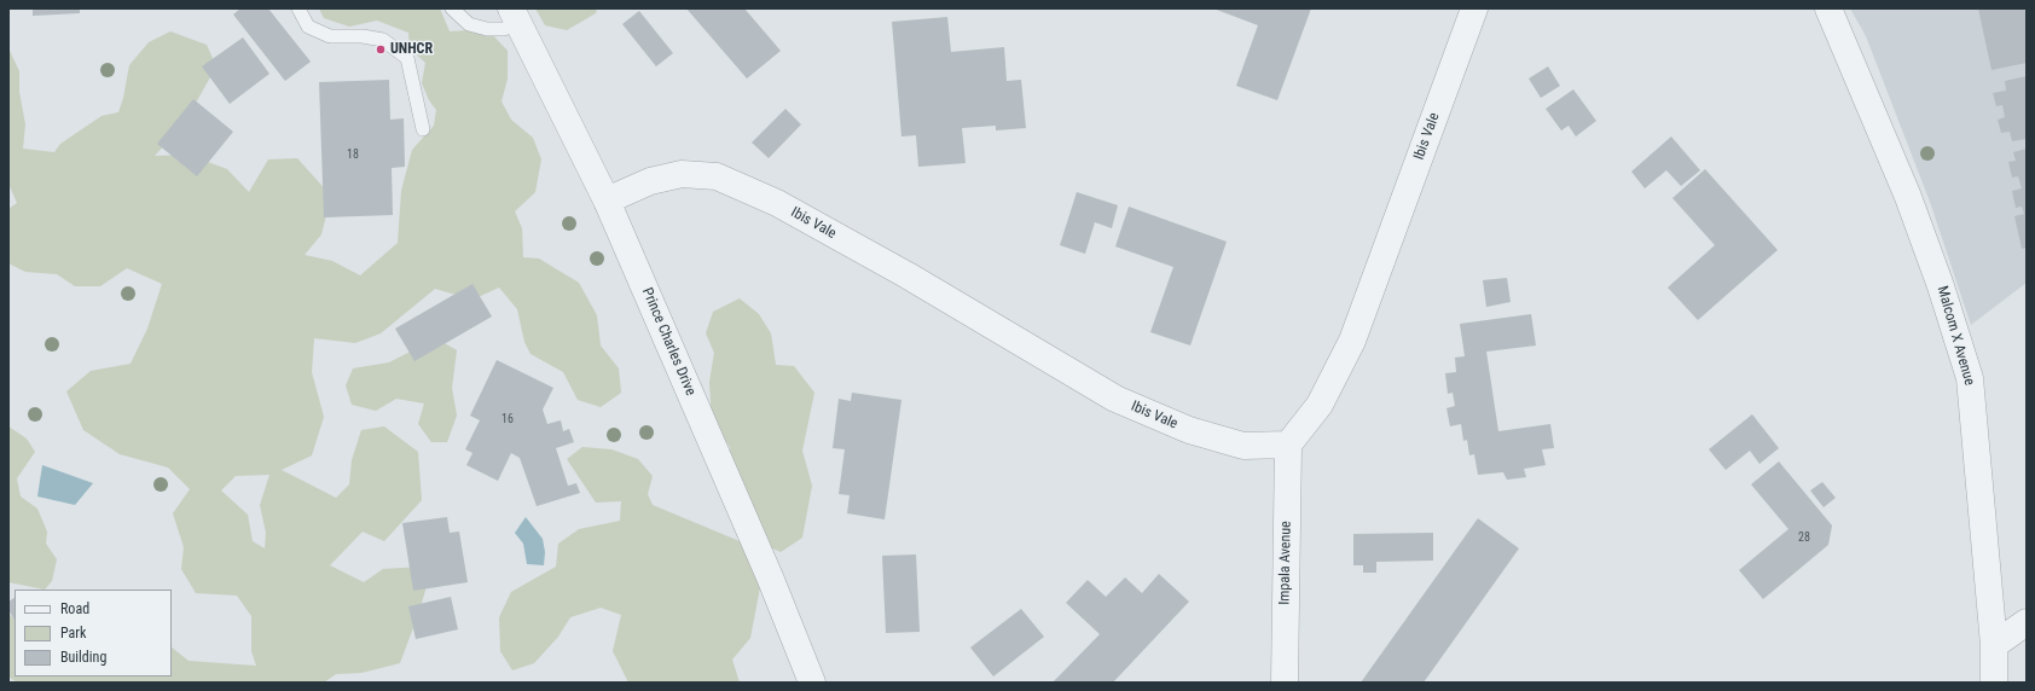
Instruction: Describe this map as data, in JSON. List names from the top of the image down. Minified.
{"streets":{"street":["Ibis Vale","Malcom X Avenue","Prince Charles Drive","Impala Avenue"]},"crossings":[["Ibis Vale","Prince Charles Drive"],["Ibis Vale","Impala Avenue"]],"places":["UNHCR"],"house_numbers":["18","16","28"],"legend":["Road","Park","Building"]}
